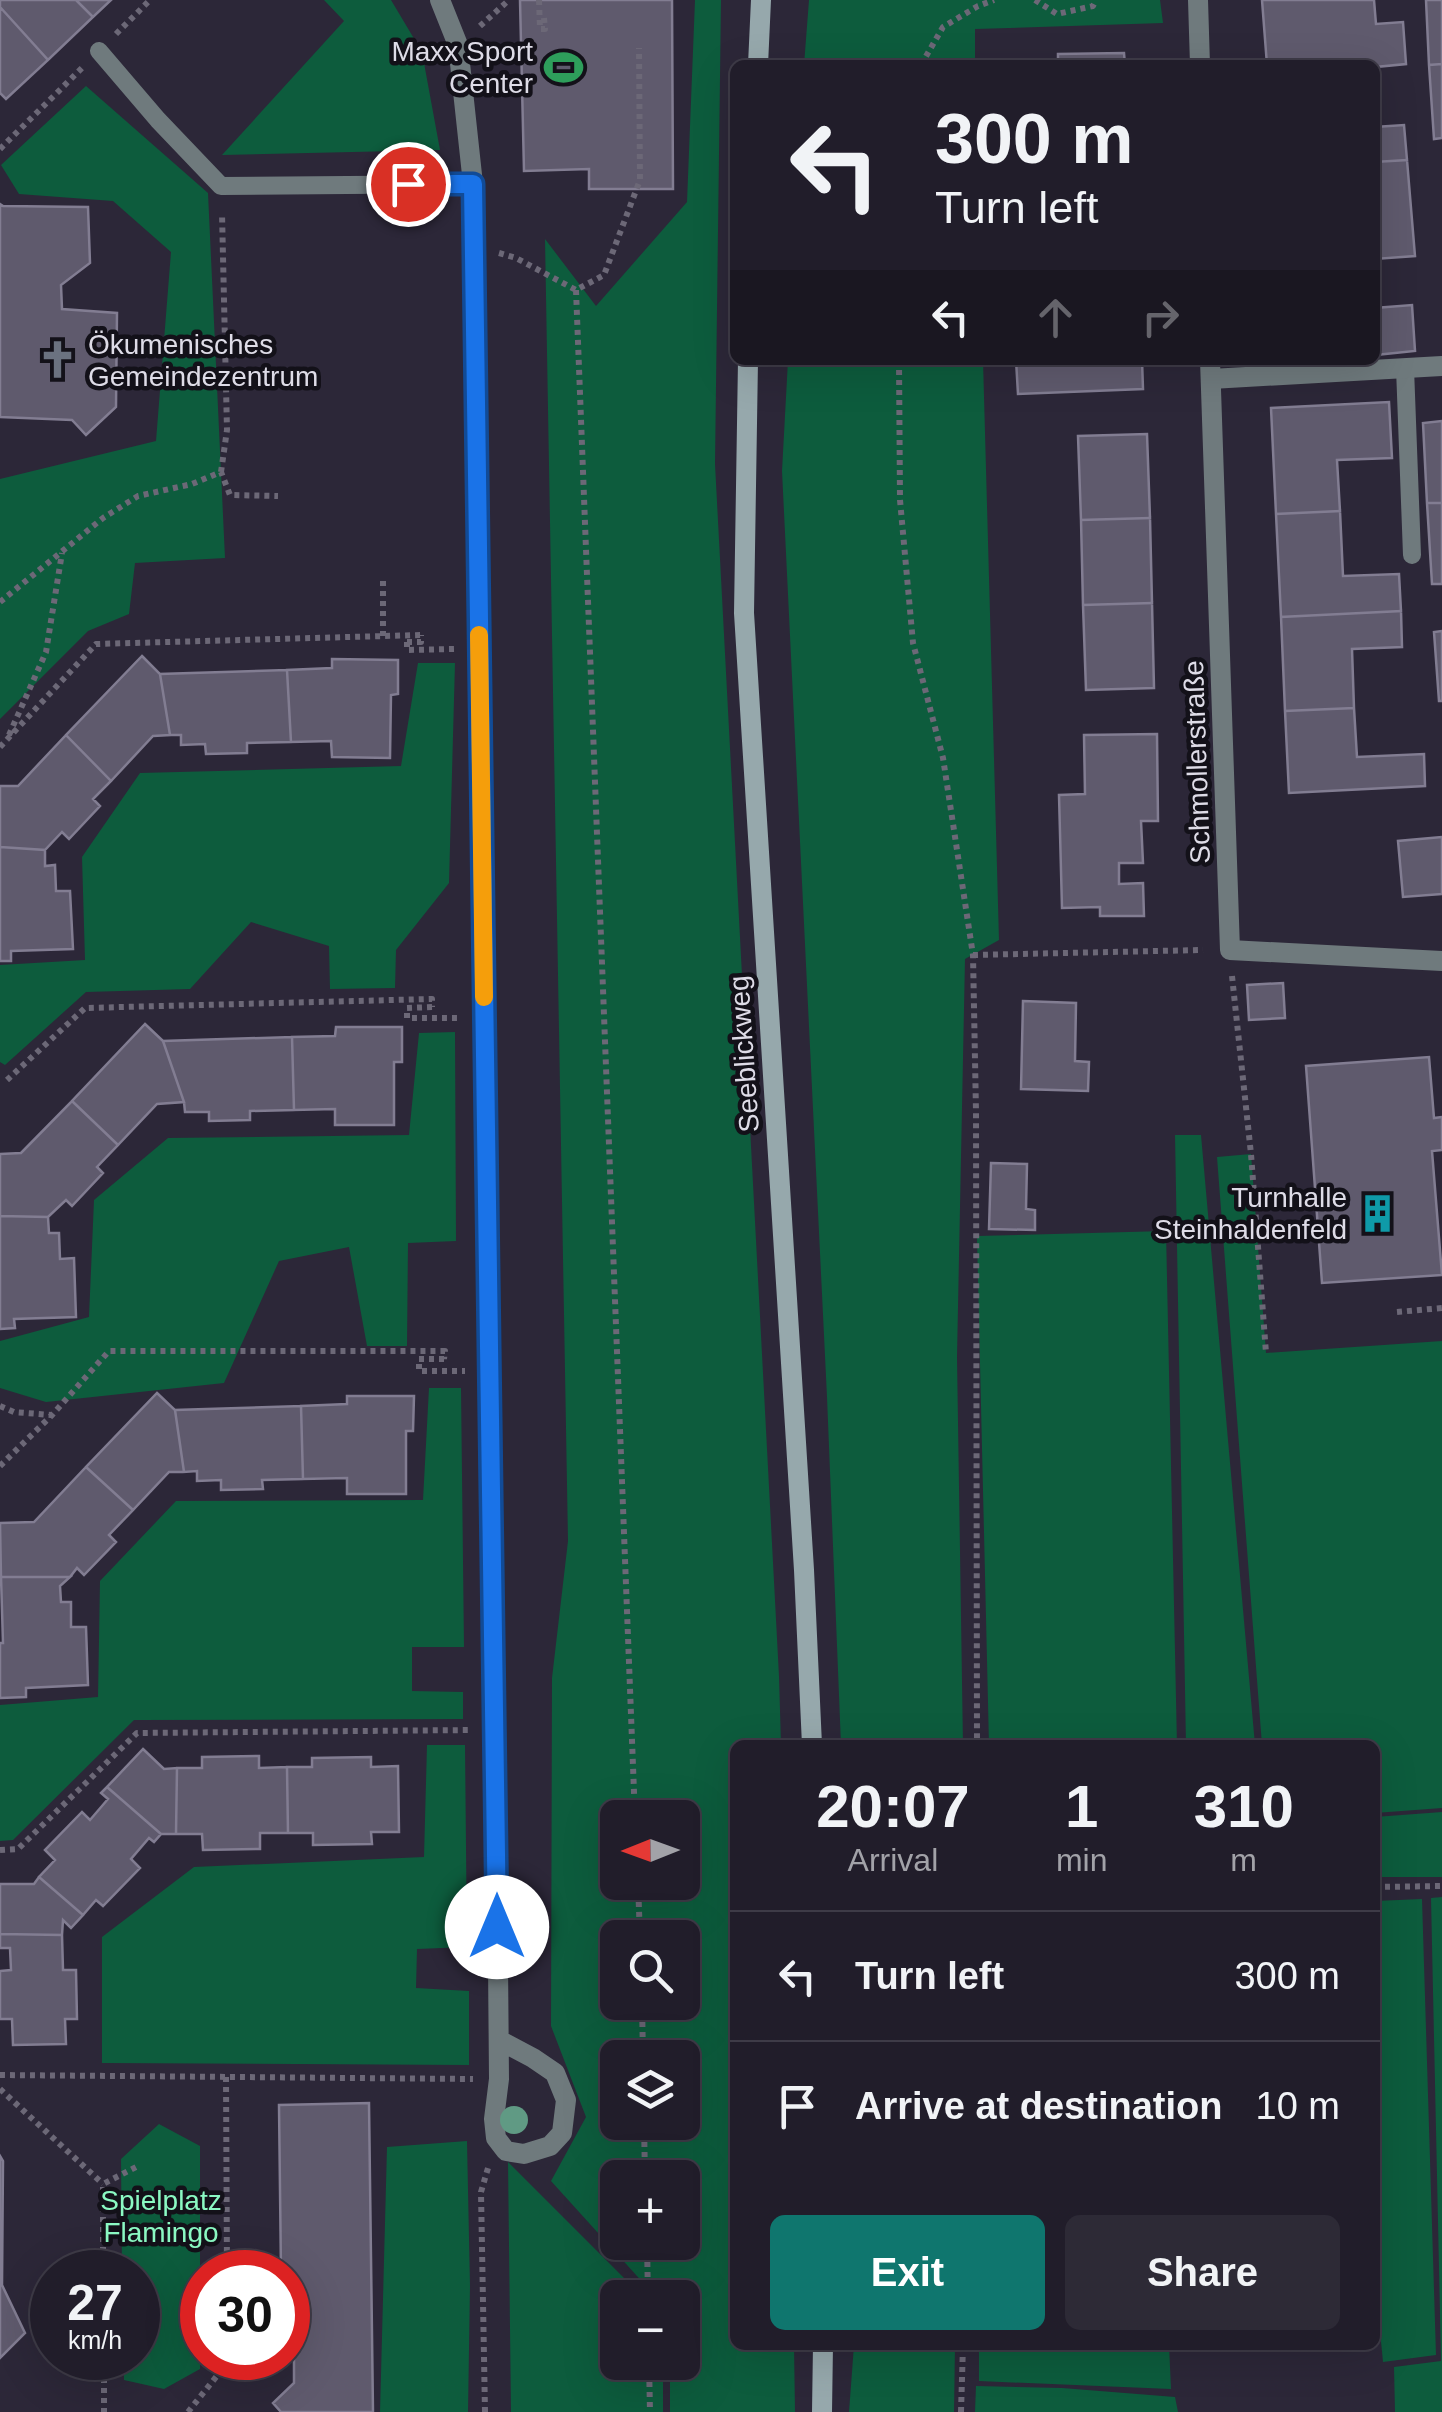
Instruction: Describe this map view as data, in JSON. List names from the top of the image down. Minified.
{"streets":{"main road":["Seeblickweg"],"street":["Schmollerstraße"]},"parks":["Spielplatz Flamingo"],"places":{"sports":["Maxx Sport Center"],"church":["Ökumenisches Gemeindezentrum"],"building":["Turnhalle Steinhaldenfeld"]},"north":"left","page":{"turn":["300 m","Turn left"],"eta":["20:07","Arrival","1","min","310","m"],"map_buttons":["+","−"],"list":[{"name":"Turn left","value":"300 m"},{"name":"Arrive at destination","value":"10 m"}],"buttons":["Exit","Share"],"speed":"27 km/h","limit":"30"}}
